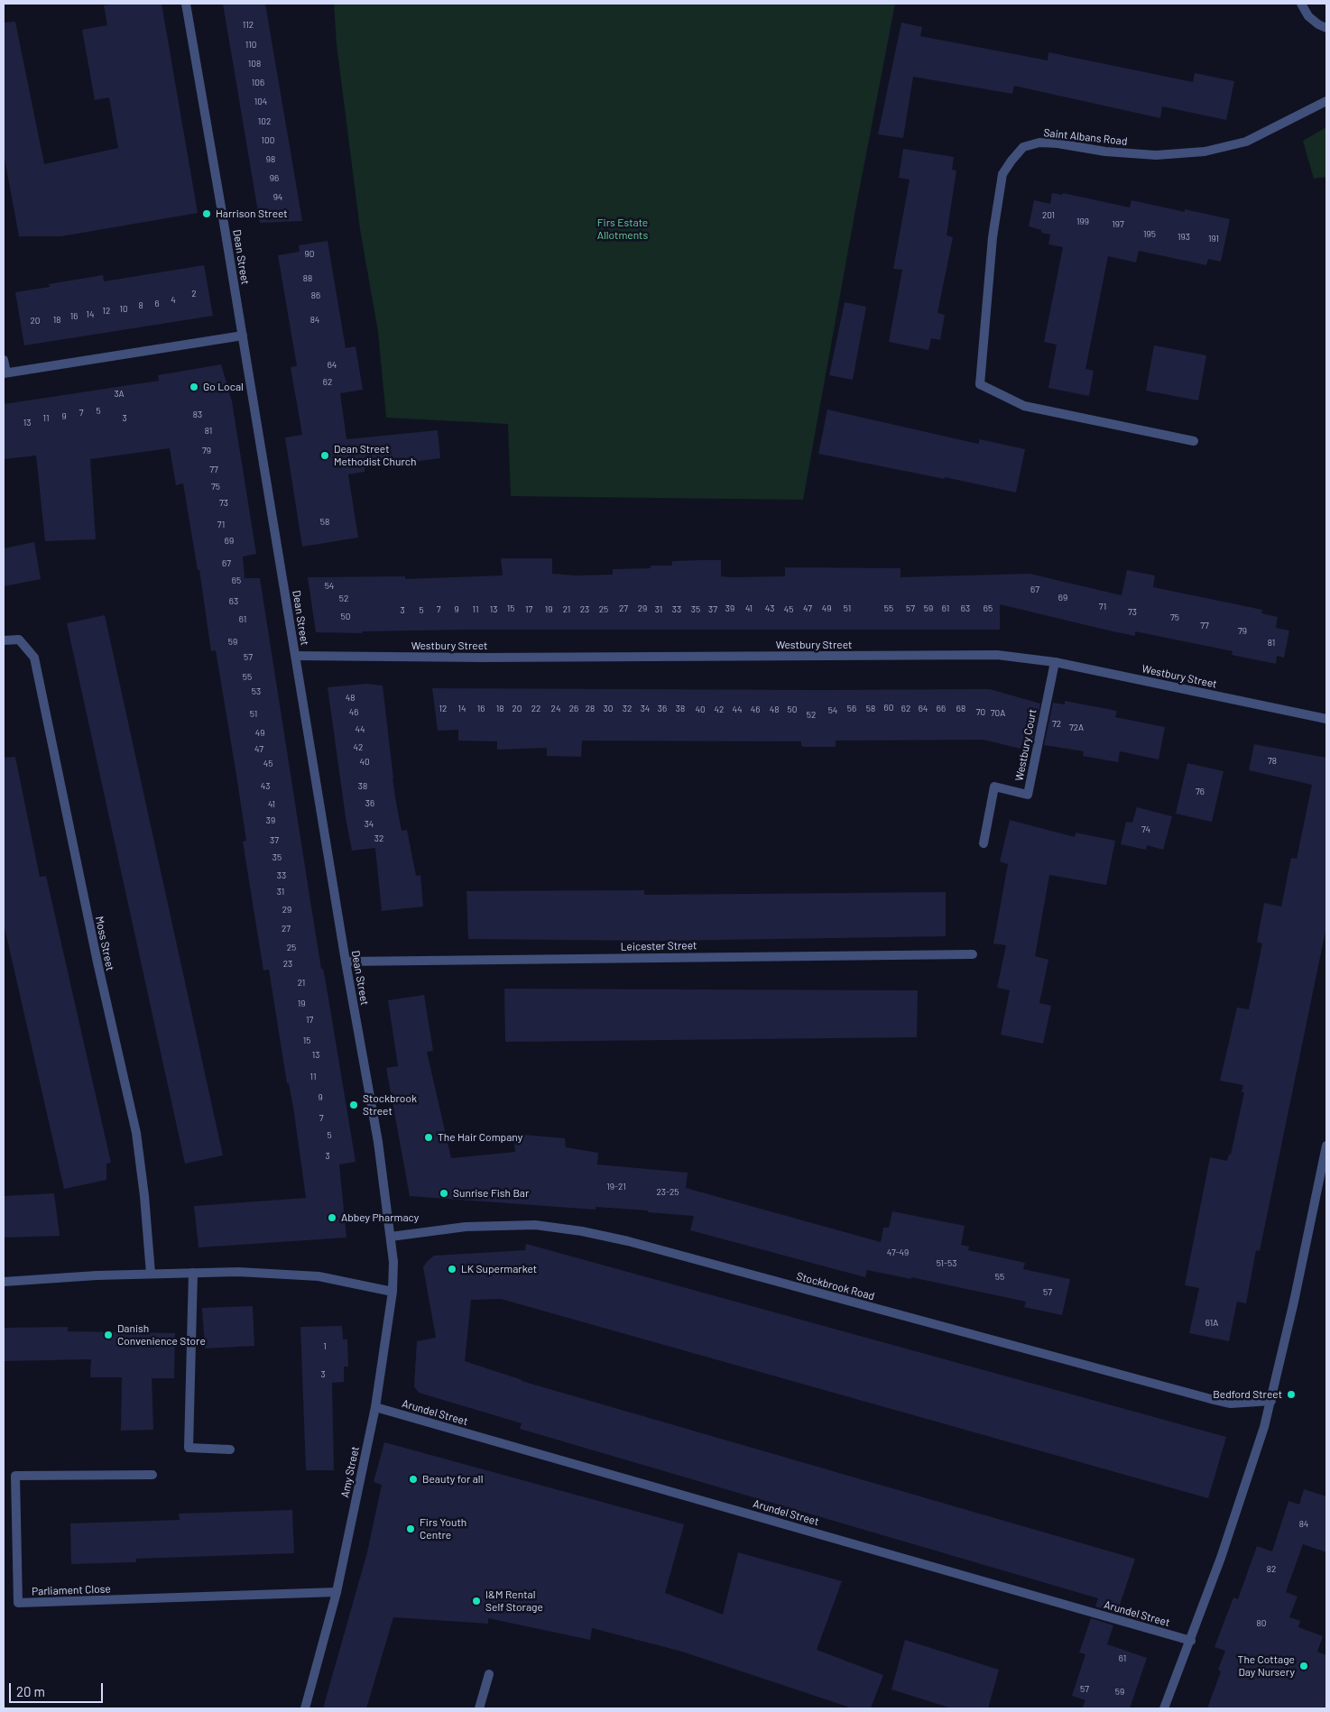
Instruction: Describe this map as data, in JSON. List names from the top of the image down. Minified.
{"streets":{"street":["Saint Albans Road","Dean Street","Westbury Street","Westbury Court","Moss Street","Leicester Street","Stockbrook Road","Arundel Street","Amy Street","Parliament Close"]},"crossings":[["Dean Street","Westbury Street"],["Dean Street","Leicester Street"],["Dean Street","Stockbrook Road"],["Dean Street","Amy Street"],["Westbury Street","Westbury Court"],["Stockbrook Road","Amy Street"],["Arundel Street","Amy Street"],["Amy Street","Parliament Close"]],"parks":["Firs Estate Allotments"],"places":["Harrison Street","Go Local","Dean Street Methodist Church","Stockbrook Street","The Hair Company","Sunrise Fish Bar","Abbey Pharmacy","LK Supermarket","Danish Convenience Store","Bedford Street","Beauty for all","Firs Youth Centre","I&M Rental Self Storage","The Cottage Day Nursery"],"house_numbers":["112","110","108","106","104","102","100","98","96","94","201","199","197","195","193","191","90","88","2","86","4","6","8","10","12","14","16","18","84","20","64","62","3A","5","7","83","9","11","3","13","81","79","77","75","73","58","71","69","67","65","54","67","69","52","63","71","15","27","29","39","41","43","47","49","51","55","57","59","61","63","65","7","9","11","13","17","19","21","23","25","31","33","35","37","45","3","5","73","50","75","61","77","79","59","81","57","55","53","48","60","12","14","16","18","20","22","24","26","28","30","32","34","36","38","56","58","62","64","66","68","40","42","44","46","48","50","54","46","70","70A","51","52","72","72A","44","49","42","47","78","40","45","43","38","76","36","41","39","34","74","32","37","35","33","31","29","27","25","23","21","19","17","15","13","11","9","7","5","3","19-21","23-25","47-49","51-53","55","57","61A","1","3","84","82","80","61","57","59"],"scale_bar":"20 m"}
